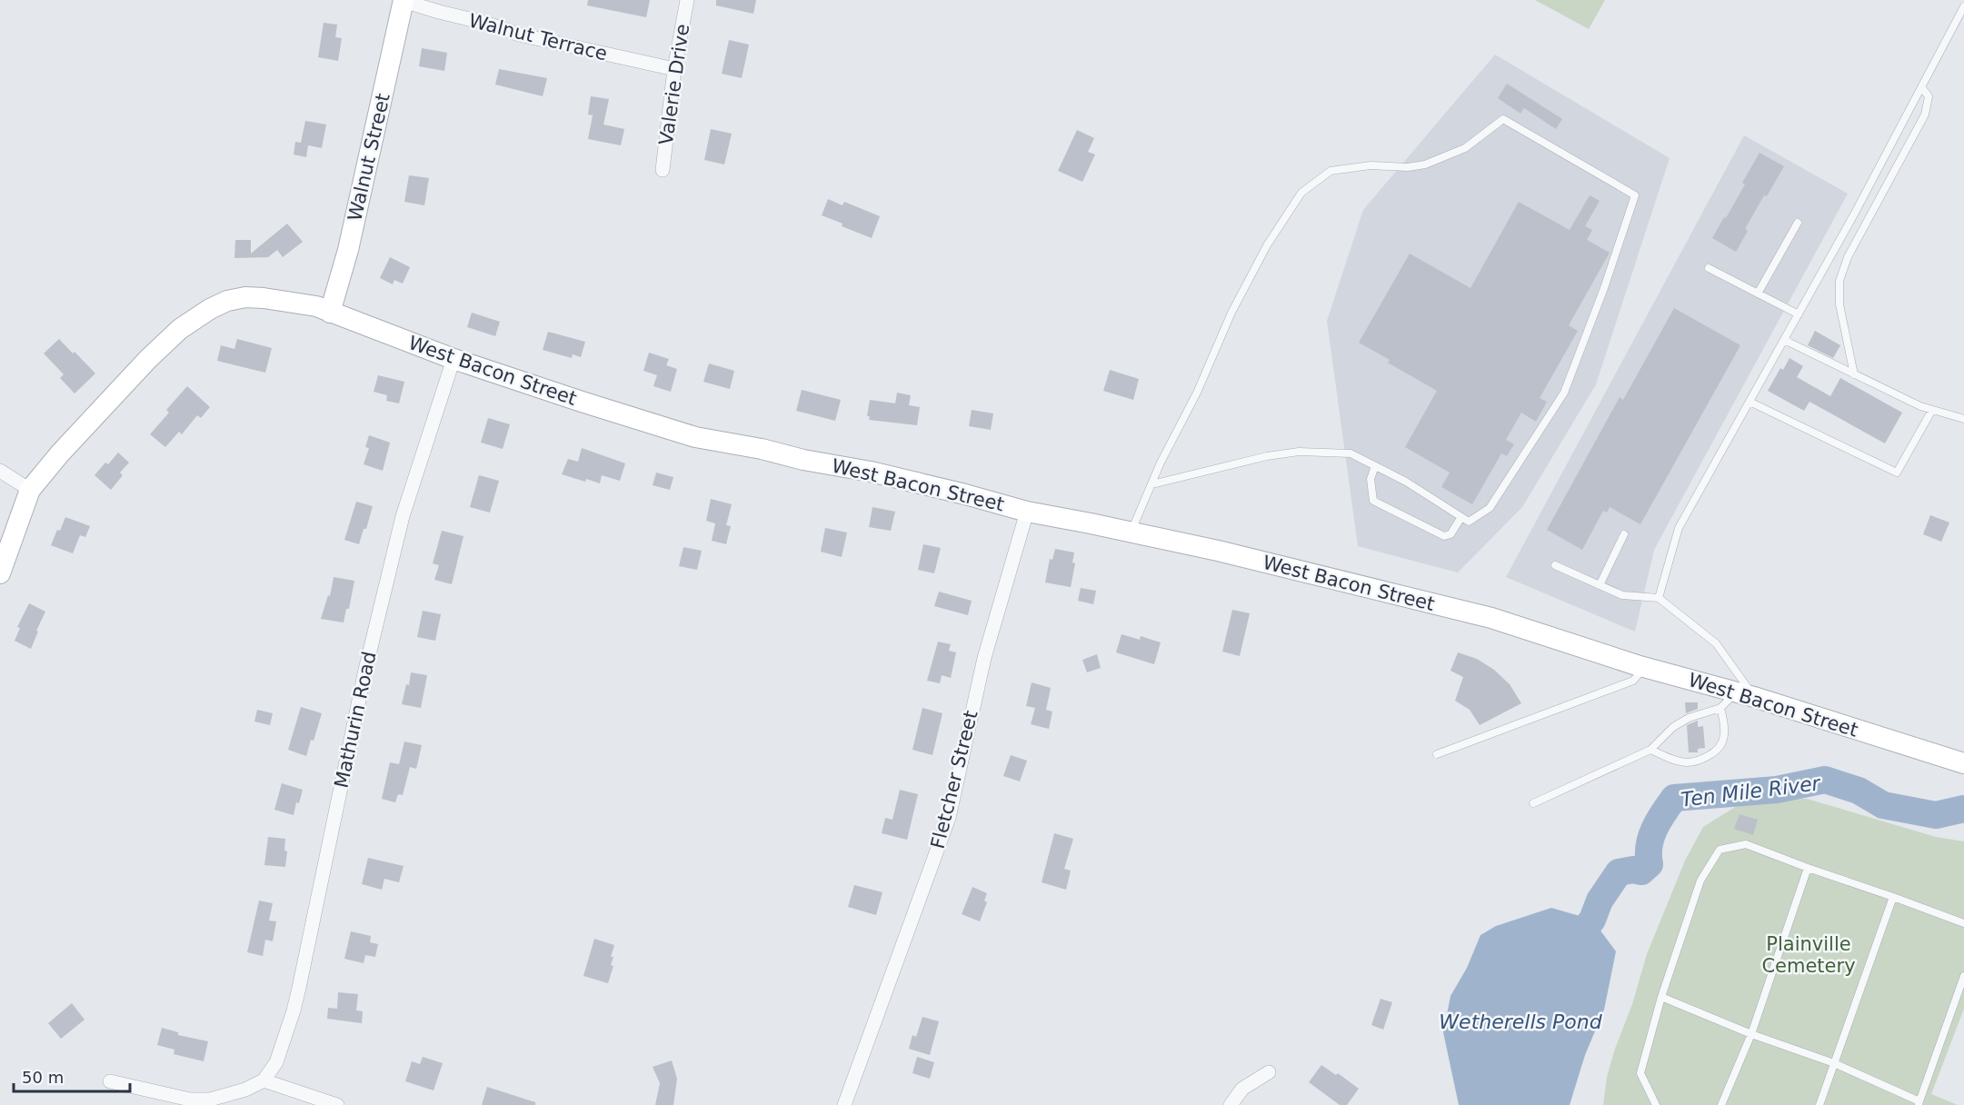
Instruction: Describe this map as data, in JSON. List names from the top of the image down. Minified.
{"streets":{"street":["Walnut Terrace","Valerie Drive","Walnut Street","West Bacon Street","Mathurin Road","Fletcher Street"]},"crossings":[["Walnut Terrace","Valerie Drive"],["Walnut Terrace","Walnut Street"],["Walnut Street","West Bacon Street"],["West Bacon Street","Mathurin Road"],["West Bacon Street","Fletcher Street"]],"water":["Ten Mile River","Wetherells Pond"],"parks":["Plainville Cemetery"],"scale_bar":"50 m"}
